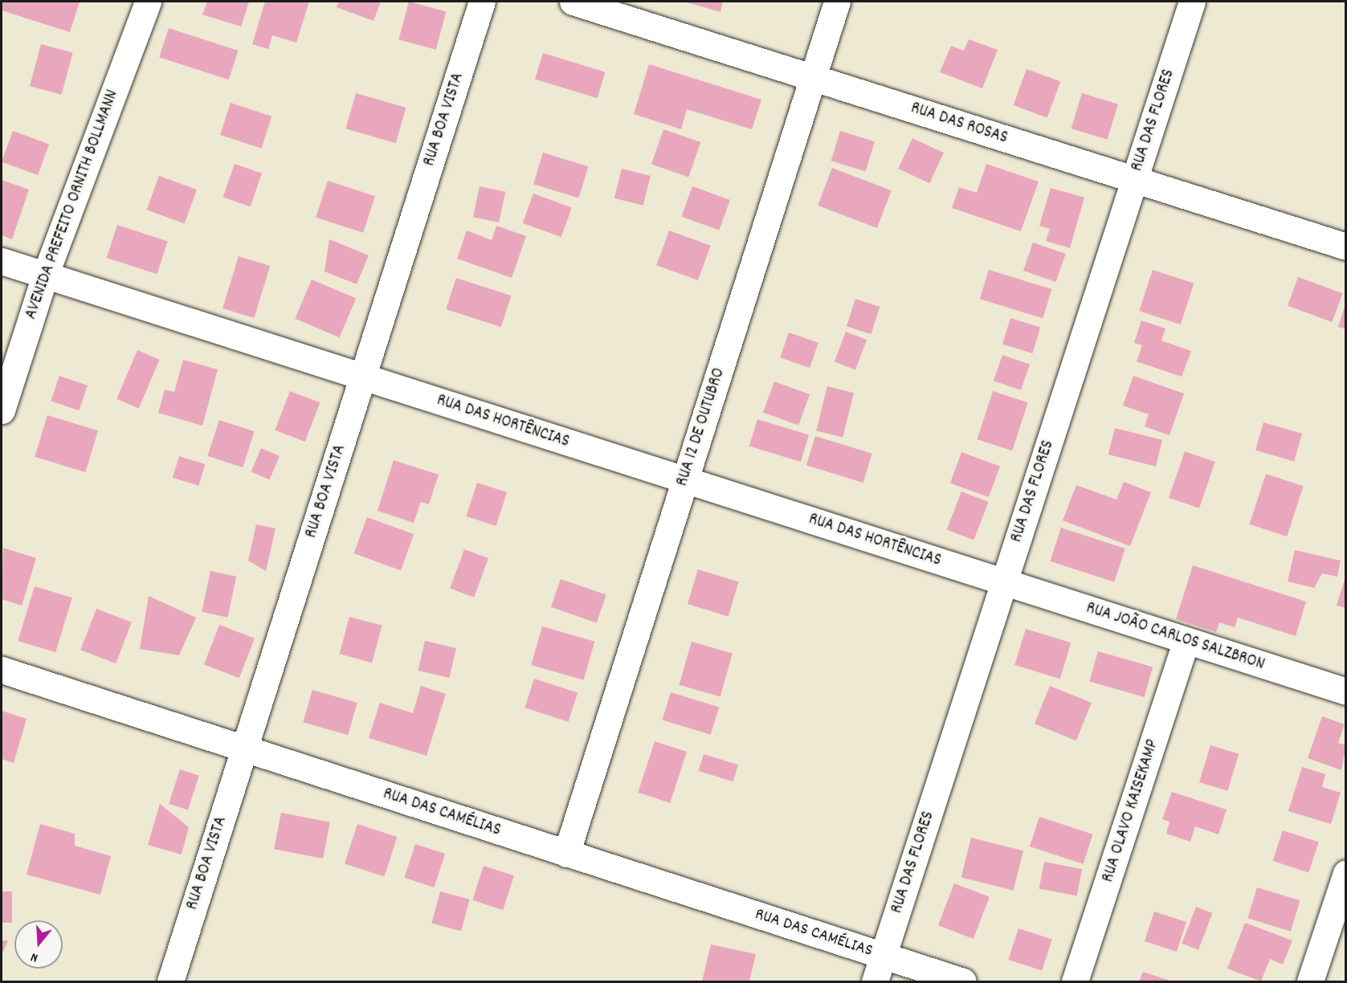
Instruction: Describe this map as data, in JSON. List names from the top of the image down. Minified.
{"streets":{"street":["RUA BOA VISTA","RUA DAS FLORES","RUA DAS ROSAS","AVENIDA PREFEITO ORNITH BOLLMANN","RUA DAS HORTÊNCIAS","RUA 12 DE OUTUBRO","RUA JOÃO CARLOS SALZBRON","RUA OLAVO KAISEKAMP","RUA DAS CAMÉLIAS"]},"crossings":[["RUA BOA VISTA","RUA DAS HORTÊNCIAS"],["RUA BOA VISTA","RUA DAS CAMÉLIAS"],["RUA DAS FLORES","RUA DAS ROSAS"],["RUA DAS FLORES","RUA DAS HORTÊNCIAS"],["RUA DAS FLORES","RUA JOÃO CARLOS SALZBRON"],["RUA DAS FLORES","RUA DAS CAMÉLIAS"],["RUA DAS ROSAS","RUA 12 DE OUTUBRO"],["AVENIDA PREFEITO ORNITH BOLLMANN","RUA DAS HORTÊNCIAS"],["RUA DAS HORTÊNCIAS","RUA 12 DE OUTUBRO"],["RUA DAS HORTÊNCIAS","RUA JOÃO CARLOS SALZBRON"],["RUA 12 DE OUTUBRO","RUA DAS CAMÉLIAS"],["RUA JOÃO CARLOS SALZBRON","RUA OLAVO KAISEKAMP"]],"north":"bottom"}
